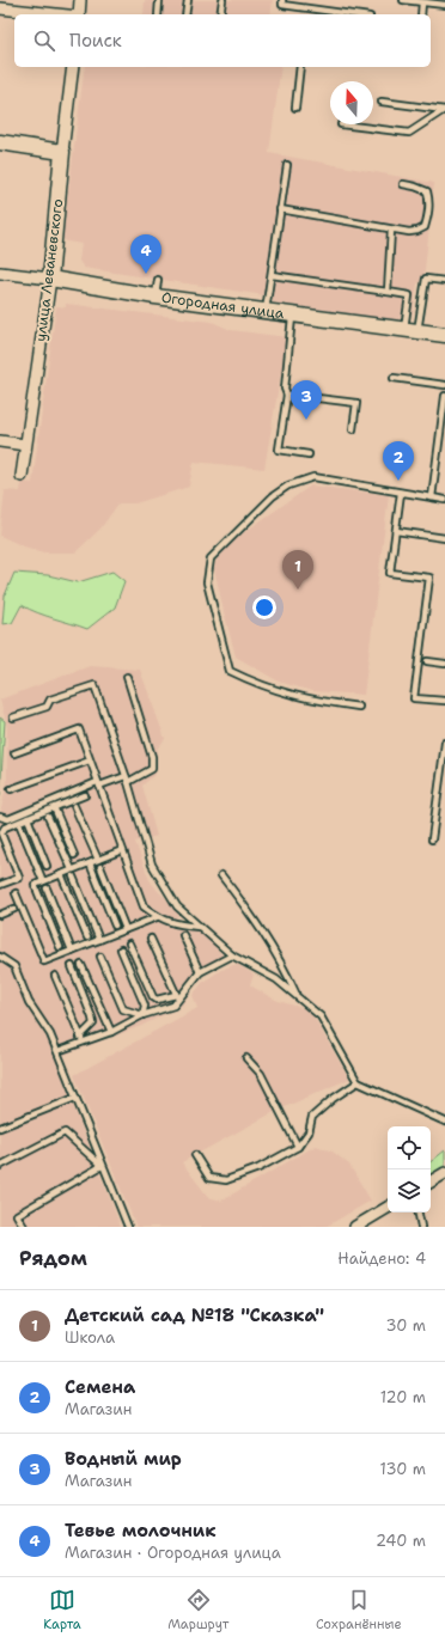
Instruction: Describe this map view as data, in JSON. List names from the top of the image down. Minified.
{"streets":{"street":["улица Леваневского","Огородная улица"]},"crossings":[["улица Леваневского","Огородная улица"]],"north":"top","page":{"search":"Поиск","pins":["4","3","2","1"],"heading":["Рядом","Найдено: 4"],"list":[{"mark":"1","name":"Детский сад №18 \"Сказка\"","note":"Школа","value":"30 m"},{"mark":"2","name":"Семена","note":"Магазин","value":"120 m"},{"mark":"3","name":"Водный мир","note":"Магазин","value":"130 m"},{"mark":"4","name":"Тевье молочник","note":"Магазин · Огородная улица","value":"240 m"}],"nav":["Карта","Маршрут","Сохранённые"]}}
